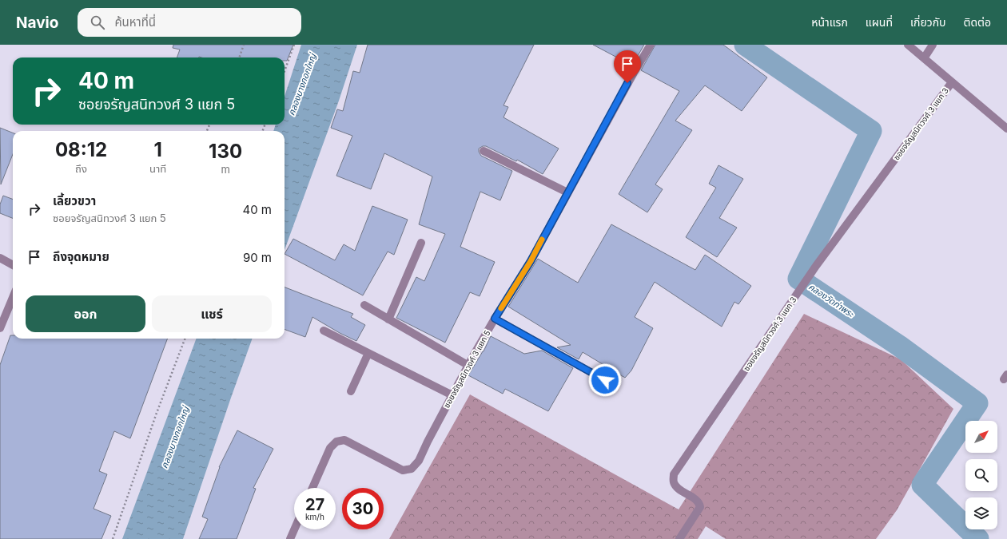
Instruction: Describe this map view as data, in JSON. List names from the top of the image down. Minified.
{"streets":{"street":["ซอยจรัญสนิทวงศ์ 3 แยก 3","ซอยจรัญสนิทวงศ์ 3 แยก 5"]},"water":["คลองบางกอกใหญ่","คลองวัดท่าพระ"],"north":"top right","page":{"header":"Navio","search":"ค้นหาที่นี่","nav":["หน้าแรก","แผนที่","เกี่ยวกับ","ติดต่อ"],"turn":["40 m","ซอยจรัญสนิทวงศ์ 3 แยก 5"],"eta":["08:12","ถึง","1","นาที","130","m"],"list":[{"name":"เลี้ยวขวา","note":"ซอยจรัญสนิทวงศ์ 3 แยก 5","value":"40 m"},{"name":"ถึงจุดหมาย","value":"90 m"}],"buttons":["ออก","แชร์"],"speed":"27 km/h","limit":"30"}}
